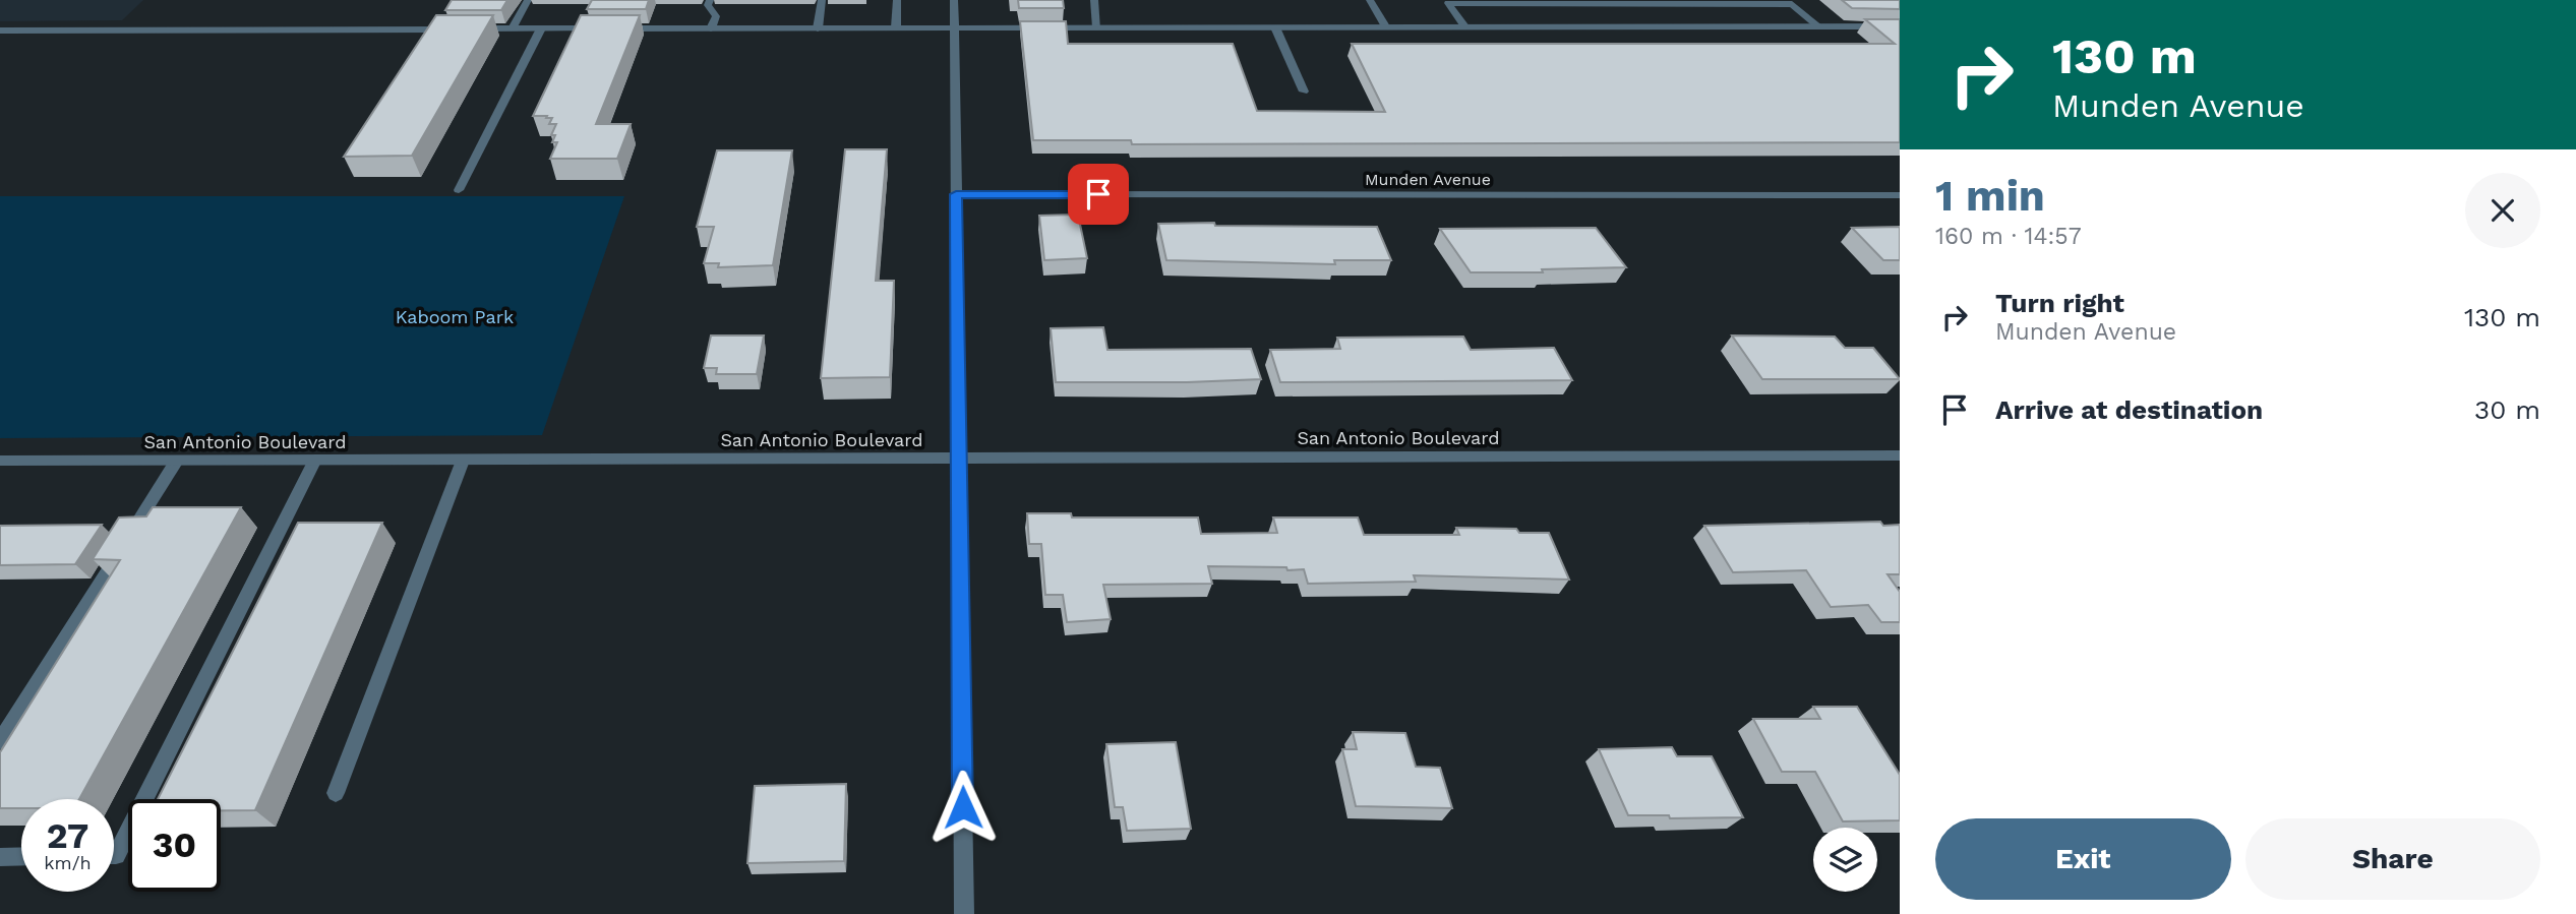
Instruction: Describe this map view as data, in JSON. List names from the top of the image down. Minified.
{"streets":{"street":["Munden Avenue","San Antonio Boulevard"]},"parks":["Kaboom Park"],"page":{"turn":["130 m","Munden Avenue"],"heading":["1 min","160 m · 14:57"],"list":[{"name":"Turn right","note":"Munden Avenue","value":"130 m"},{"name":"Arrive at destination","value":"30 m"}],"speed":"27 km/h","limit":"30","buttons":["Exit","Share"]}}
